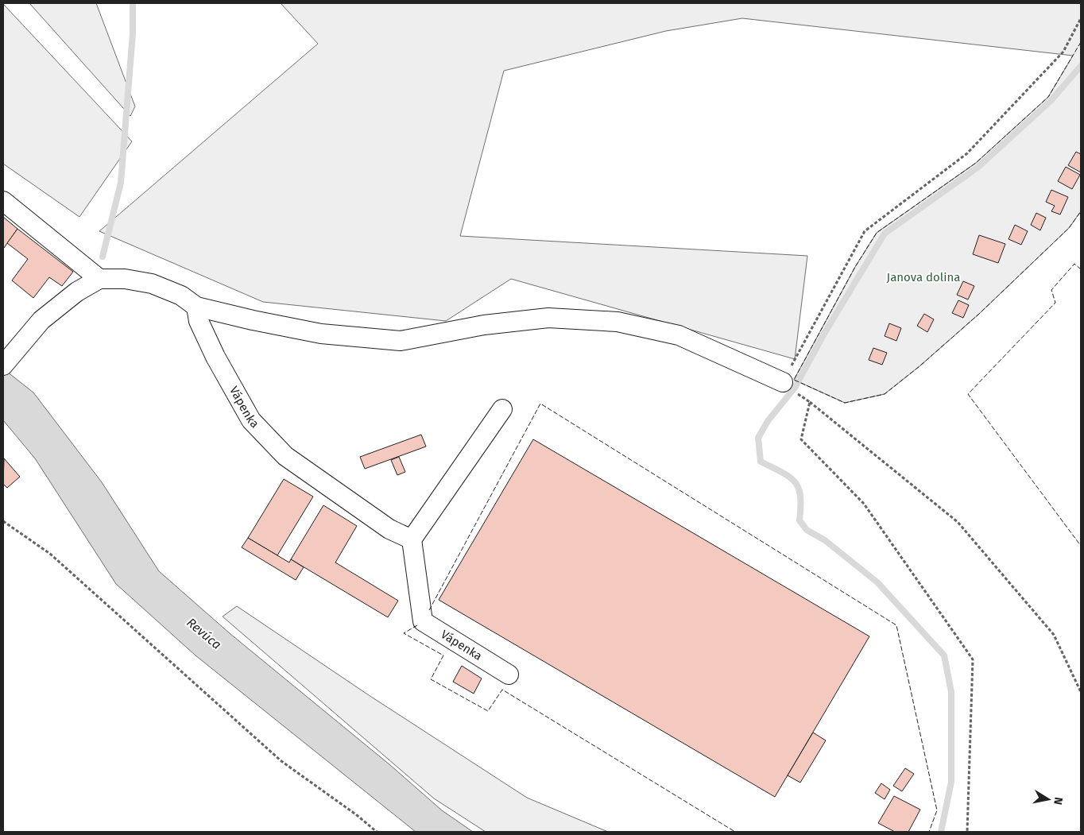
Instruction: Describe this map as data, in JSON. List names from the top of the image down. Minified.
{"streets":{"street":["Vápenka"]},"water":["Revúca"],"parks":["Janova dolina"],"north":"right"}
